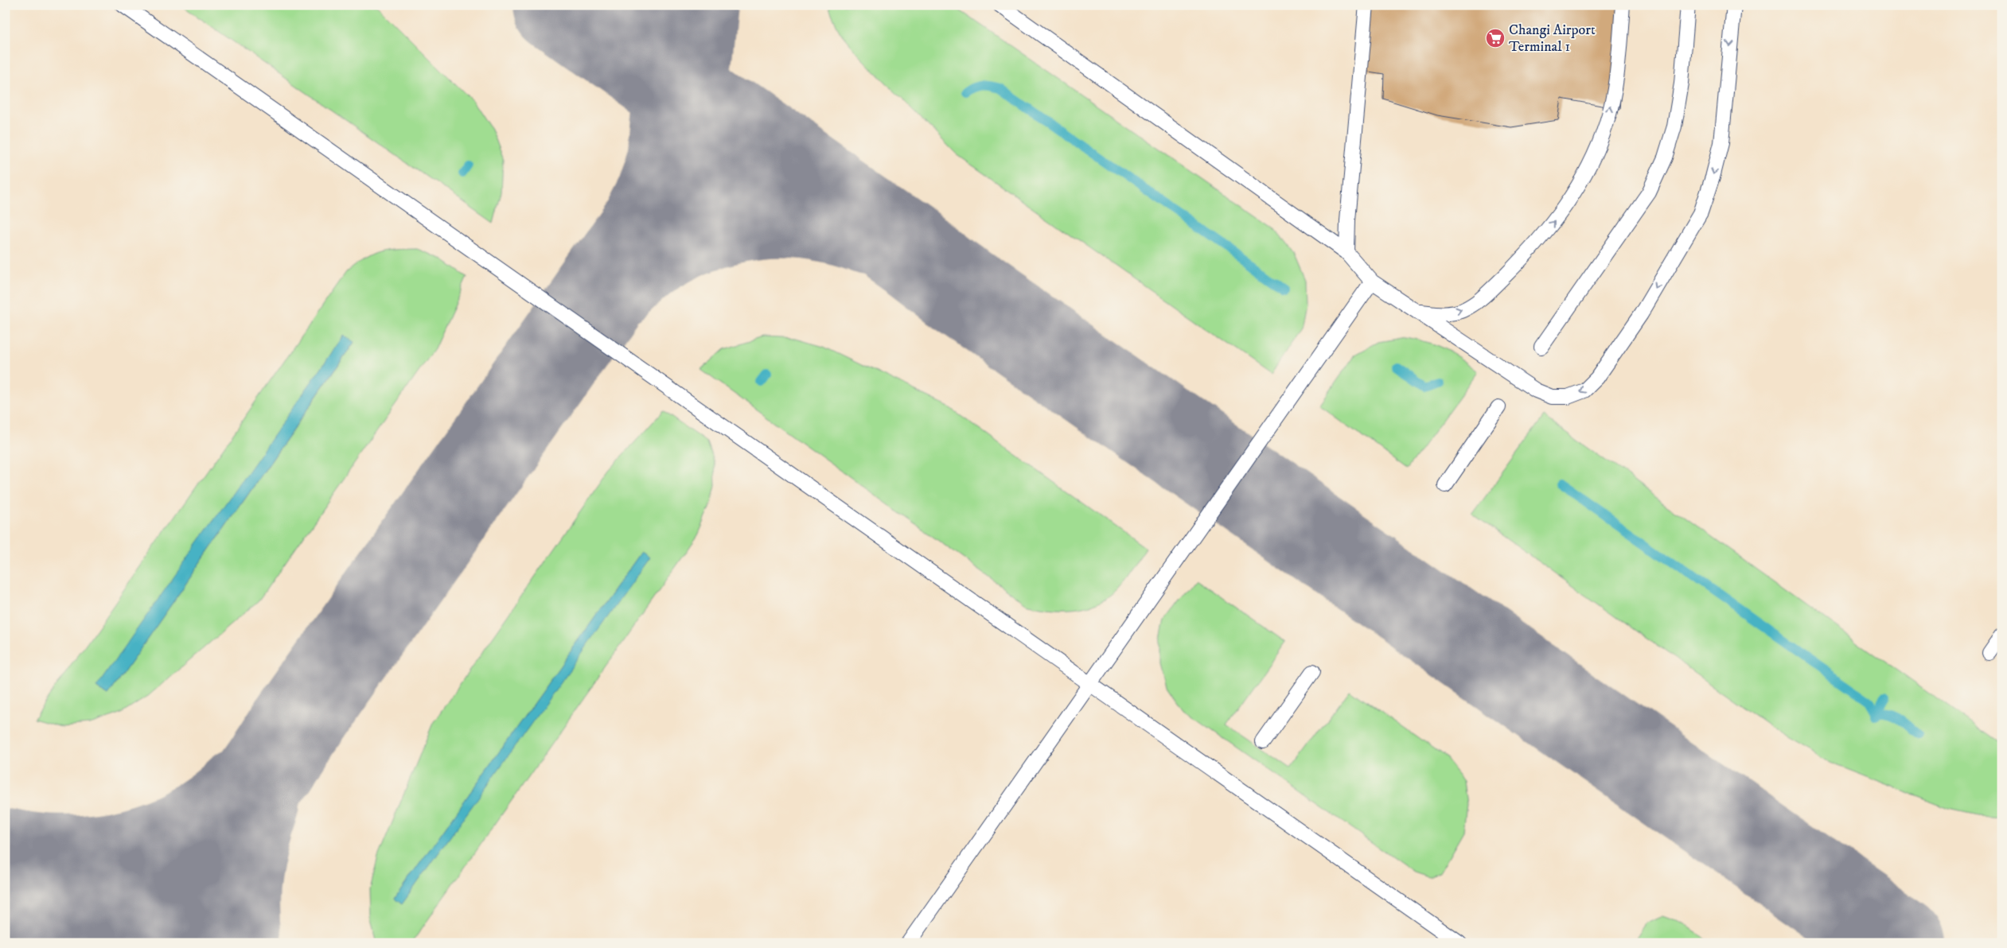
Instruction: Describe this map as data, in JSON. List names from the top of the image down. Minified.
{"places":{"supermarket":["Changi Airport Terminal 1"]}}
